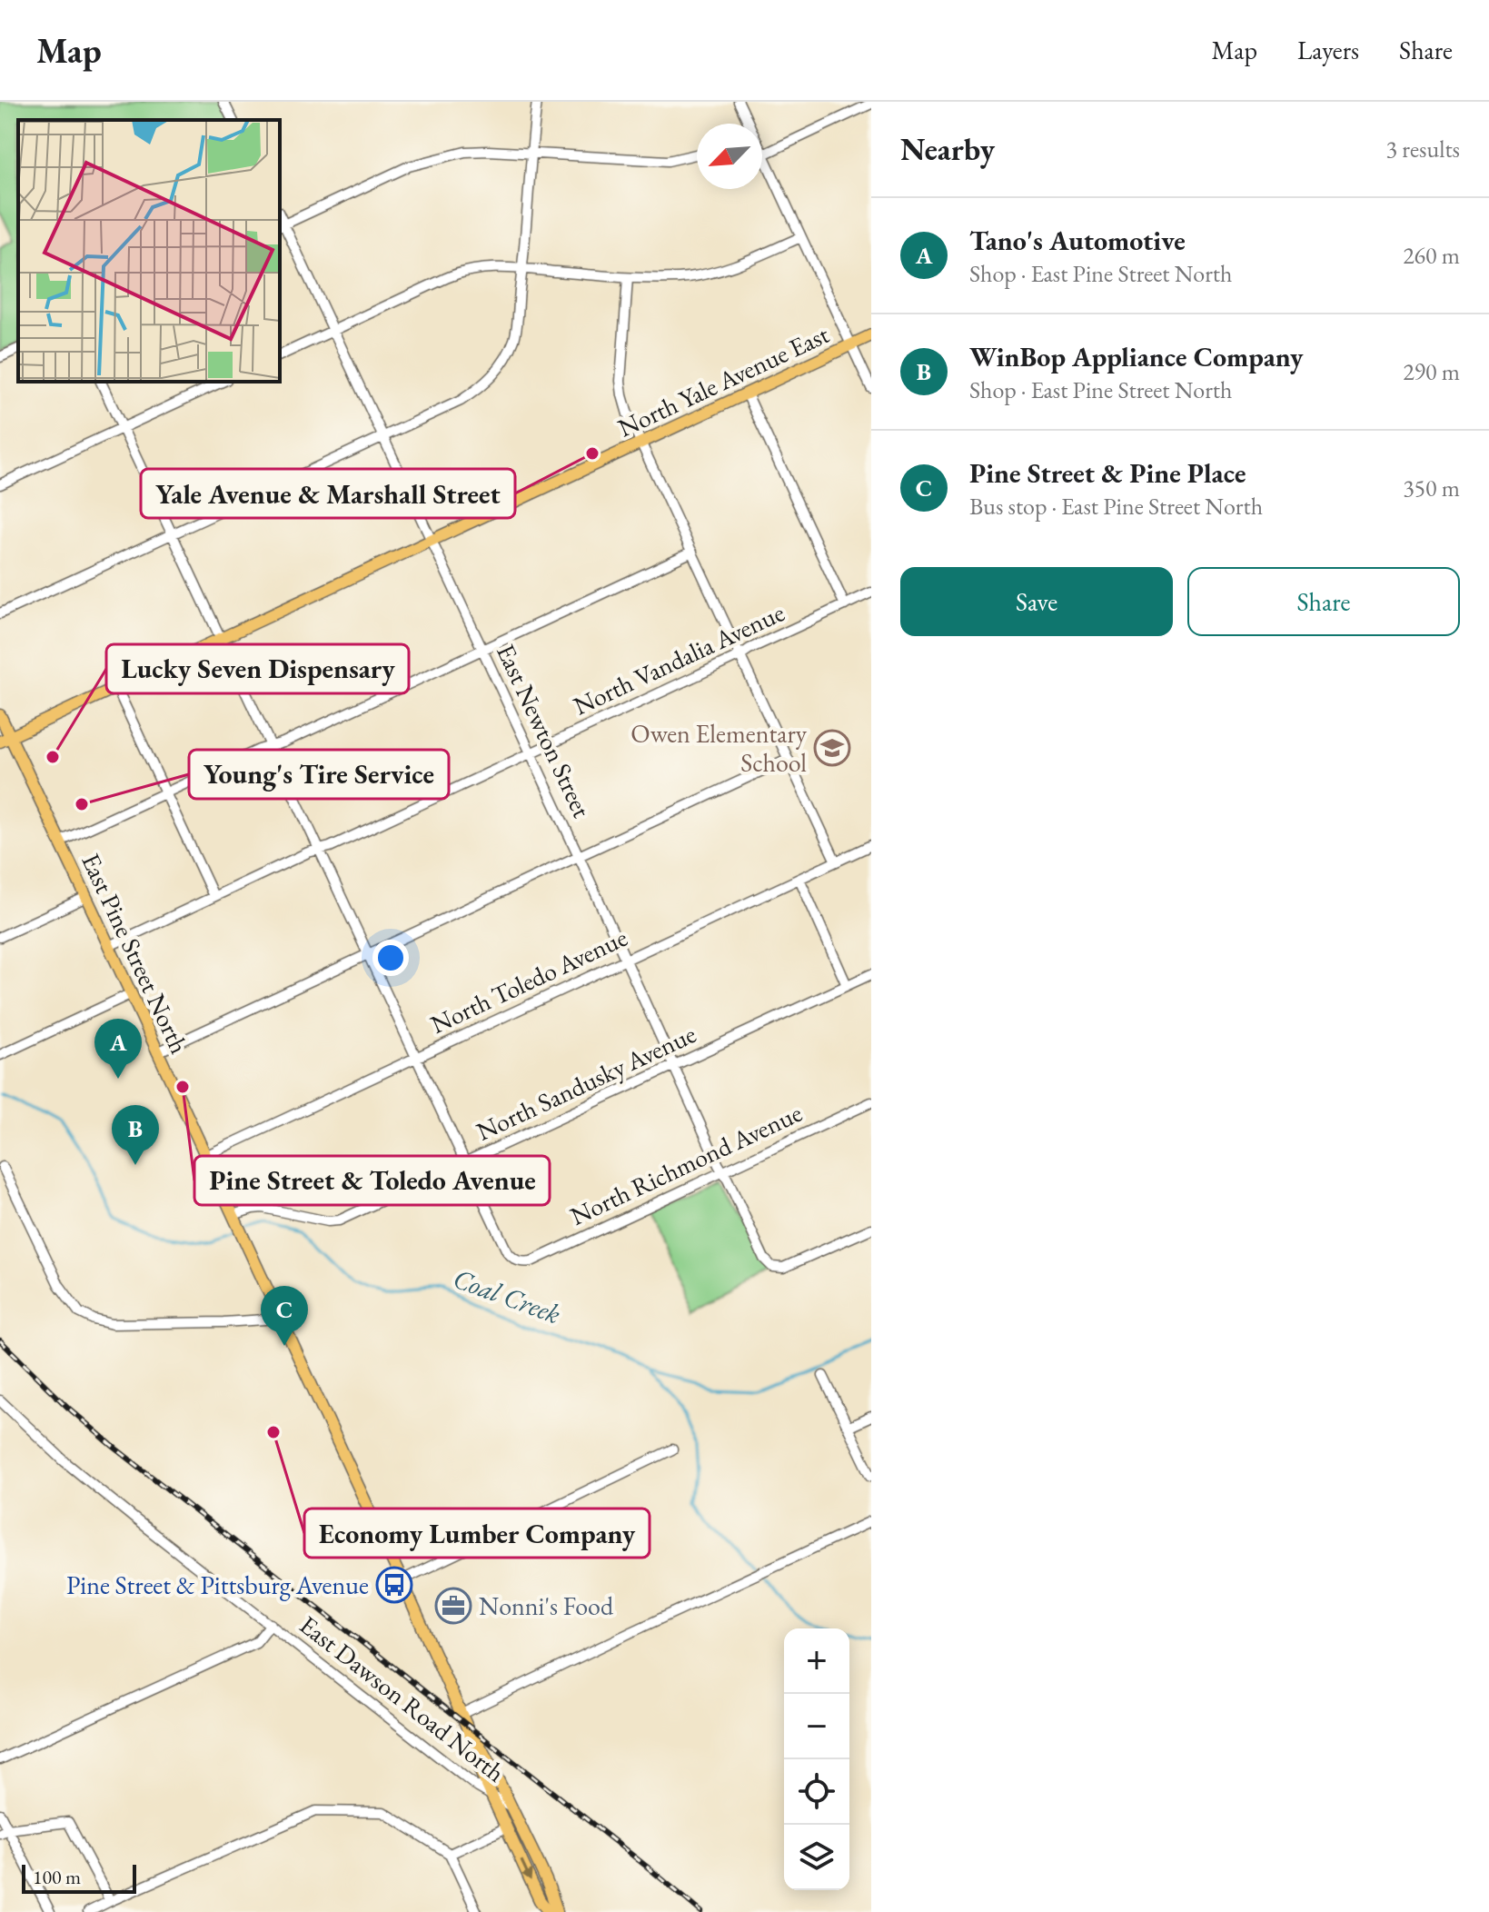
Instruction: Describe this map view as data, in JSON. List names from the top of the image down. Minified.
{"streets":{"main road":["North Yale Avenue East","East Pine Street North"],"street":["North Vandalia Avenue","East Newton Street","North Toledo Avenue","North Sandusky Avenue","North Richmond Avenue","East Dawson Road North"]},"crossings":[["North Yale Avenue East","East Newton Street"],["North Yale Avenue East","East Pine Street North"],["North Vandalia Avenue","East Newton Street"],["North Vandalia Avenue","East Pine Street North"],["East Newton Street","North Toledo Avenue"],["East Newton Street","North Sandusky Avenue"],["East Newton Street","North Richmond Avenue"],["East Pine Street North","North Toledo Avenue"],["East Pine Street North","North Sandusky Avenue"],["East Pine Street North","East Dawson Road North"],["North Sandusky Avenue","North Richmond Avenue"]],"water":["Coal Creek"],"places":{"other":["Yale Avenue & Marshall Street","Lucky Seven Dispensary","Young's Tire Service","Pine Street & Toledo Avenue","Economy Lumber Company"],"school or university":["Owen Elementary School"],"bus stop":["Pine Street & Pittsburg Avenue"],"office":["Nonni's Food"]},"scale_bar":"100 m","north":"bottom left","page":{"header":"Map","nav":["Map","Layers","Share"],"heading":["Nearby","3 results"],"list":[{"mark":"A","name":"Tano's Automotive","note":"Shop · East Pine Street North","value":"260 m"},{"mark":"B","name":"WinBop Appliance Company","note":"Shop · East Pine Street North","value":"290 m"},{"mark":"C","name":"Pine Street & Pine Place","note":"Bus stop · East Pine Street North","value":"350 m"}],"buttons":["Save","Share"],"pins":["A","B","C"],"map_buttons":["+","−"],"scale":"100 m"}}
